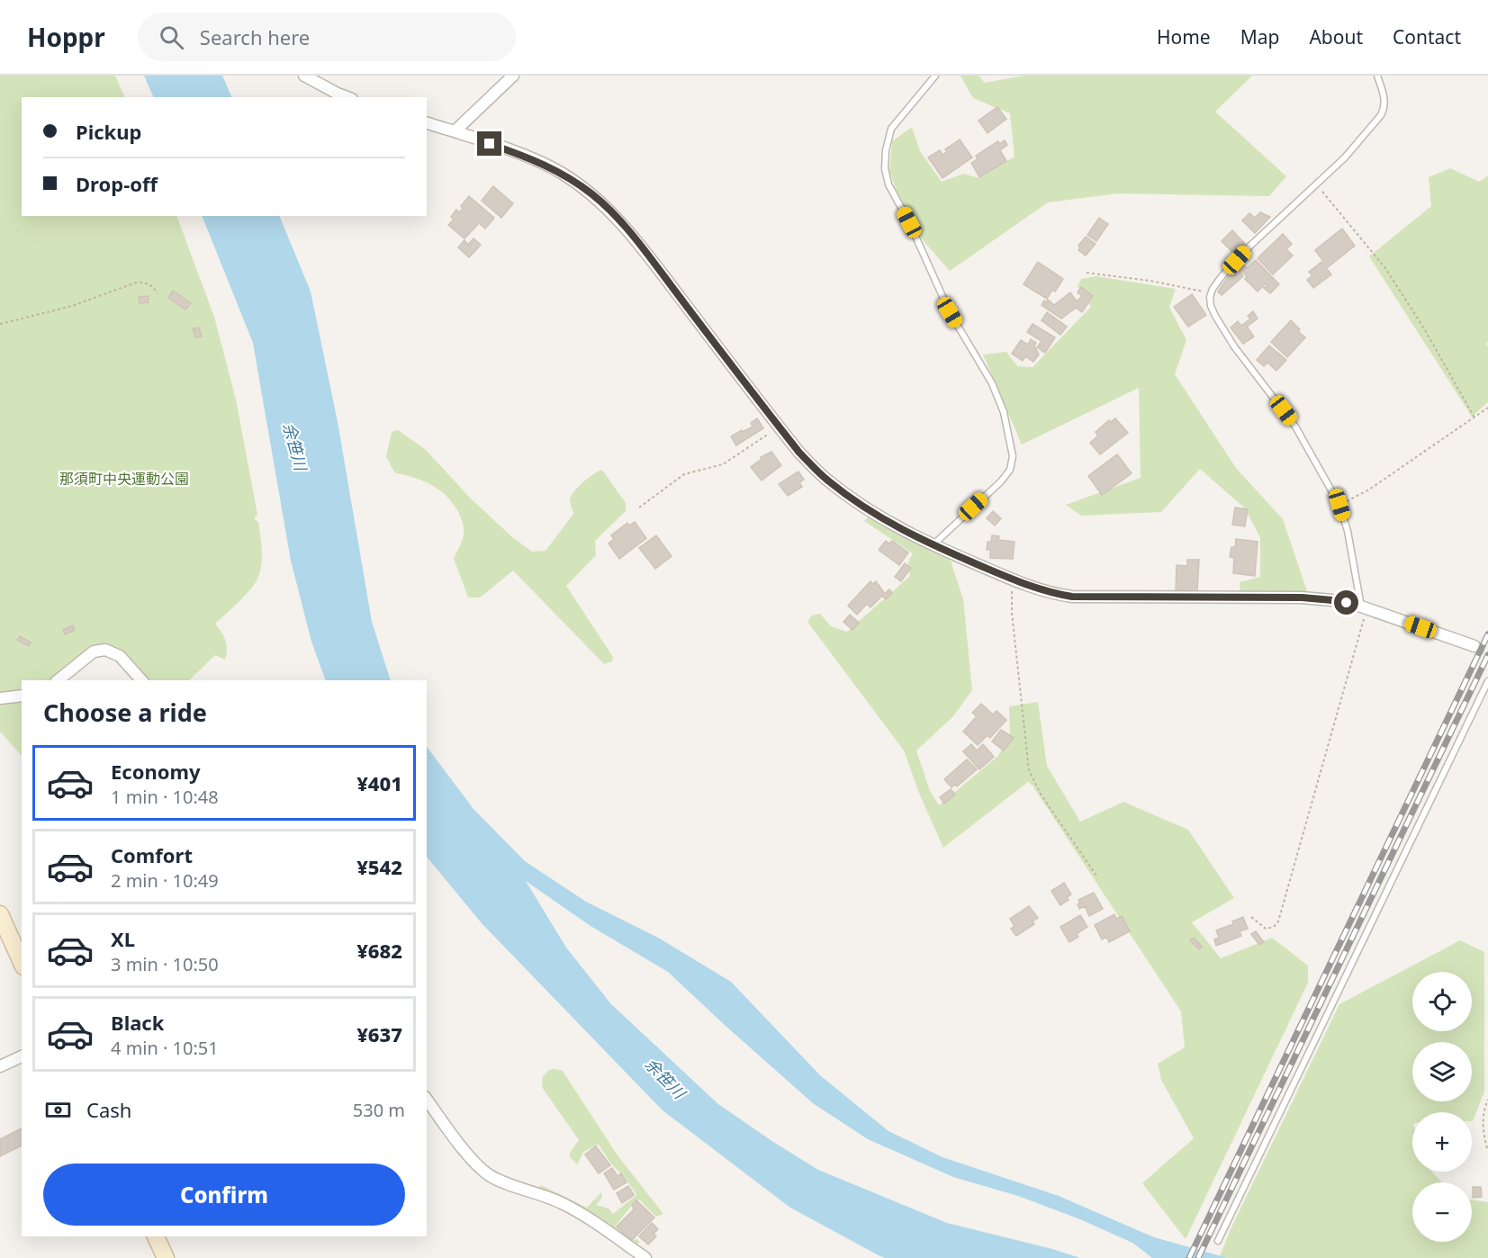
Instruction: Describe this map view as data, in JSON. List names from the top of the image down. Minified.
{"water":["余笹川"],"parks":["那須町中央運動公園"],"page":{"header":"Hoppr","search":"Search here","nav":["Home","Map","About","Contact"],"banner":["Pickup","Drop-off"],"heading":"Choose a ride","list":[{"name":"Economy","note":"1 min · 10:48","value":"¥401"},{"name":"Comfort","note":"2 min · 10:49","value":"¥542"},{"name":"XL","note":"3 min · 10:50","value":"¥682"},{"name":"Black","note":"4 min · 10:51","value":"¥637"}],"map_buttons":["+","−"],"pay":["Cash","530 m"],"buttons":"Confirm"}}
